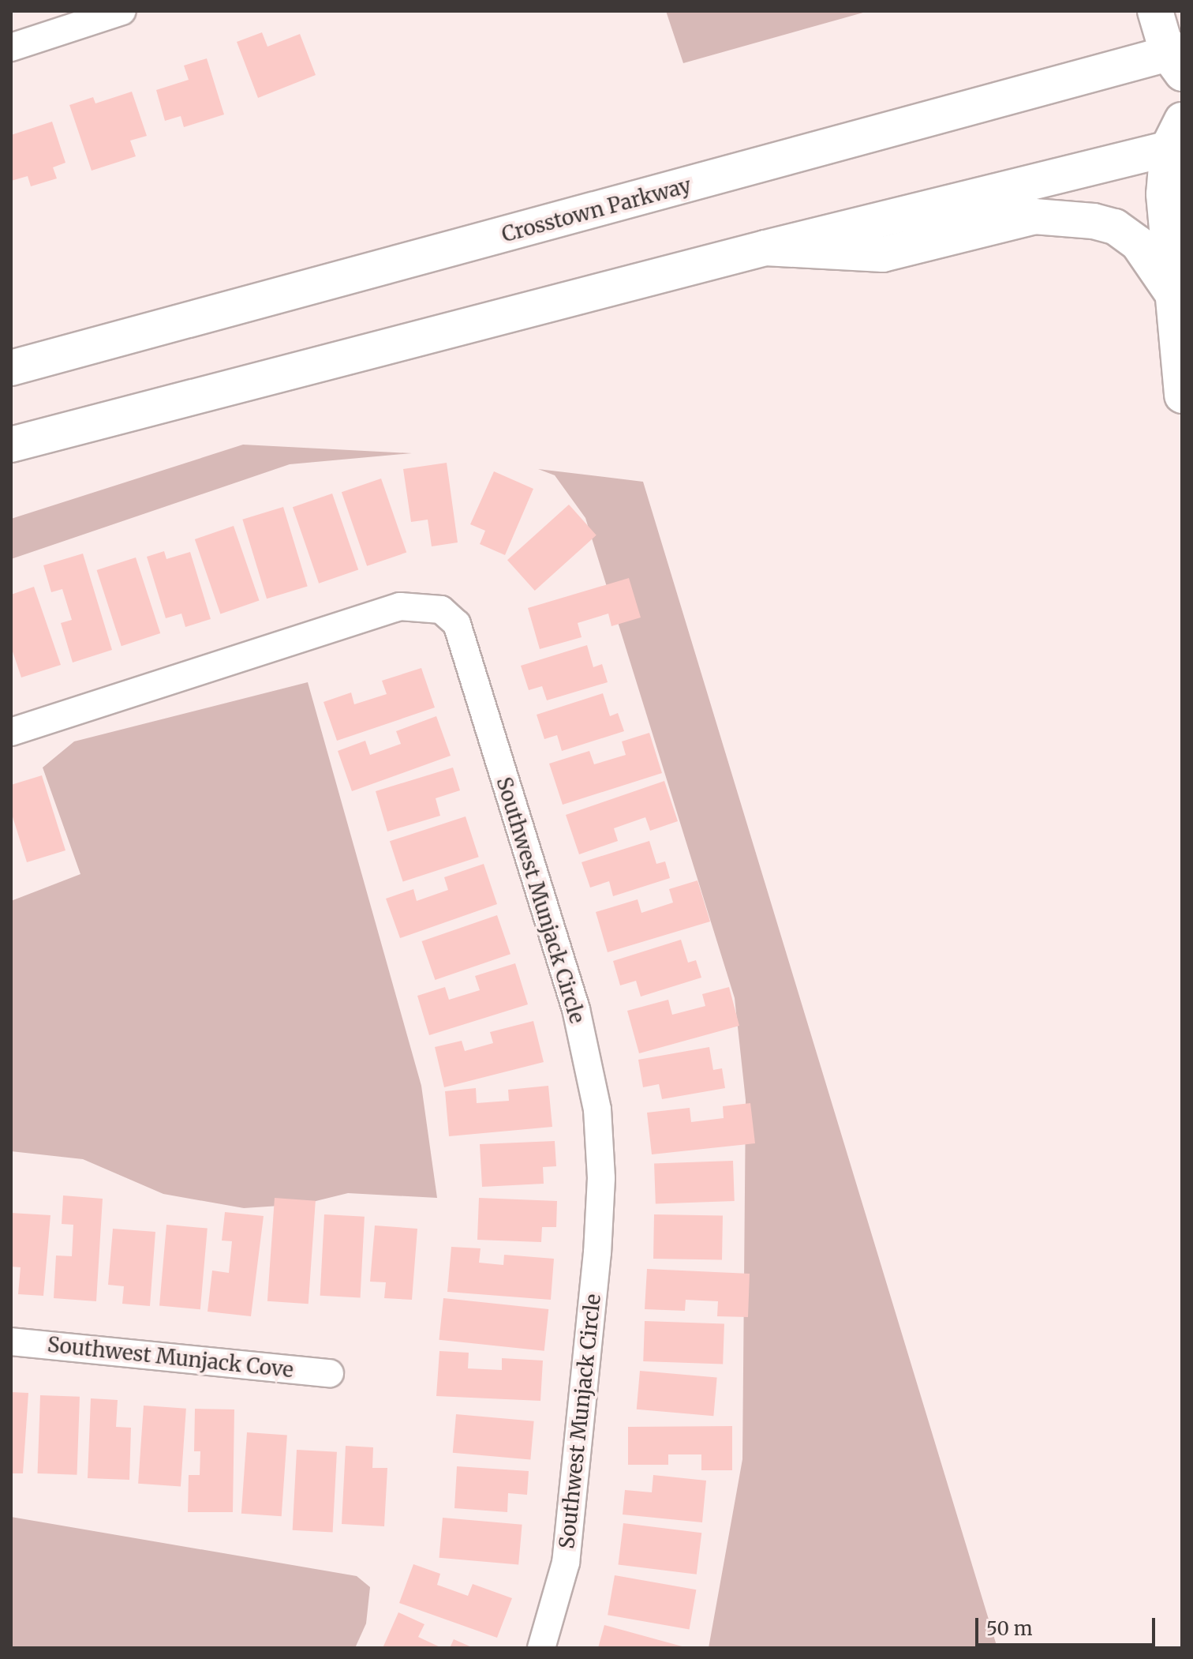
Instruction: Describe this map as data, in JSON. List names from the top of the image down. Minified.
{"streets":{"main road":["Crosstown Parkway"],"street":["Southwest Munjack Circle","Southwest Munjack Cove"]},"scale_bar":"50 m"}
